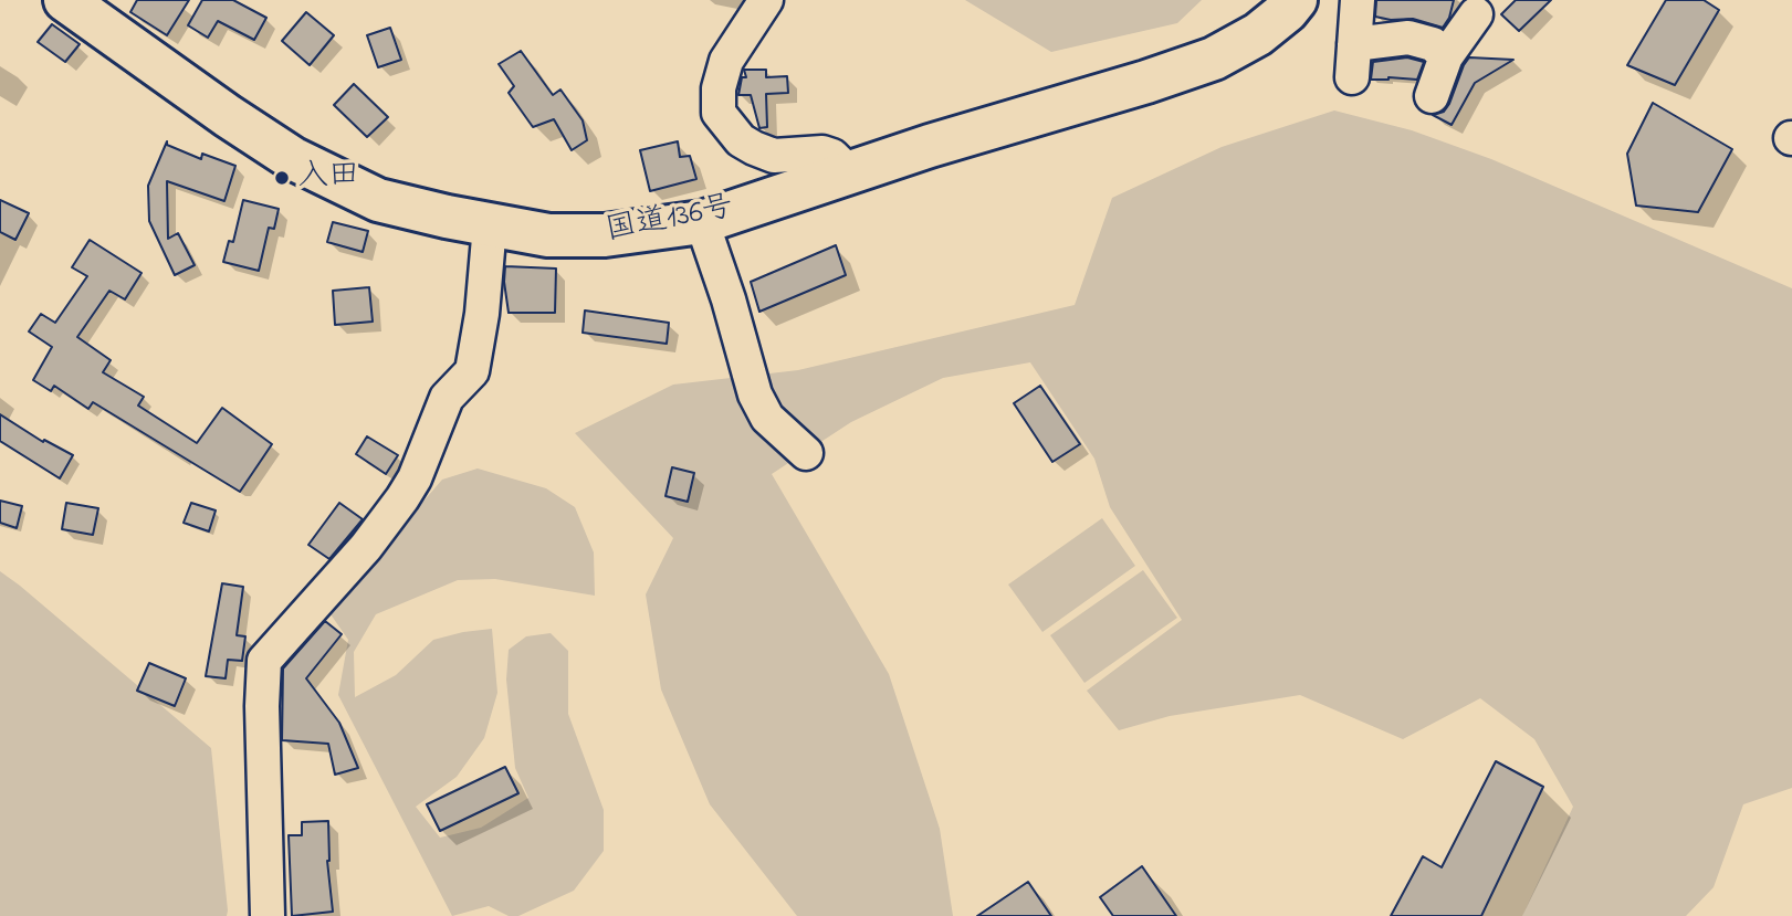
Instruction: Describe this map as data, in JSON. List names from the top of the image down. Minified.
{"streets":{"highway":["国道136号"]},"places":["入田"]}
